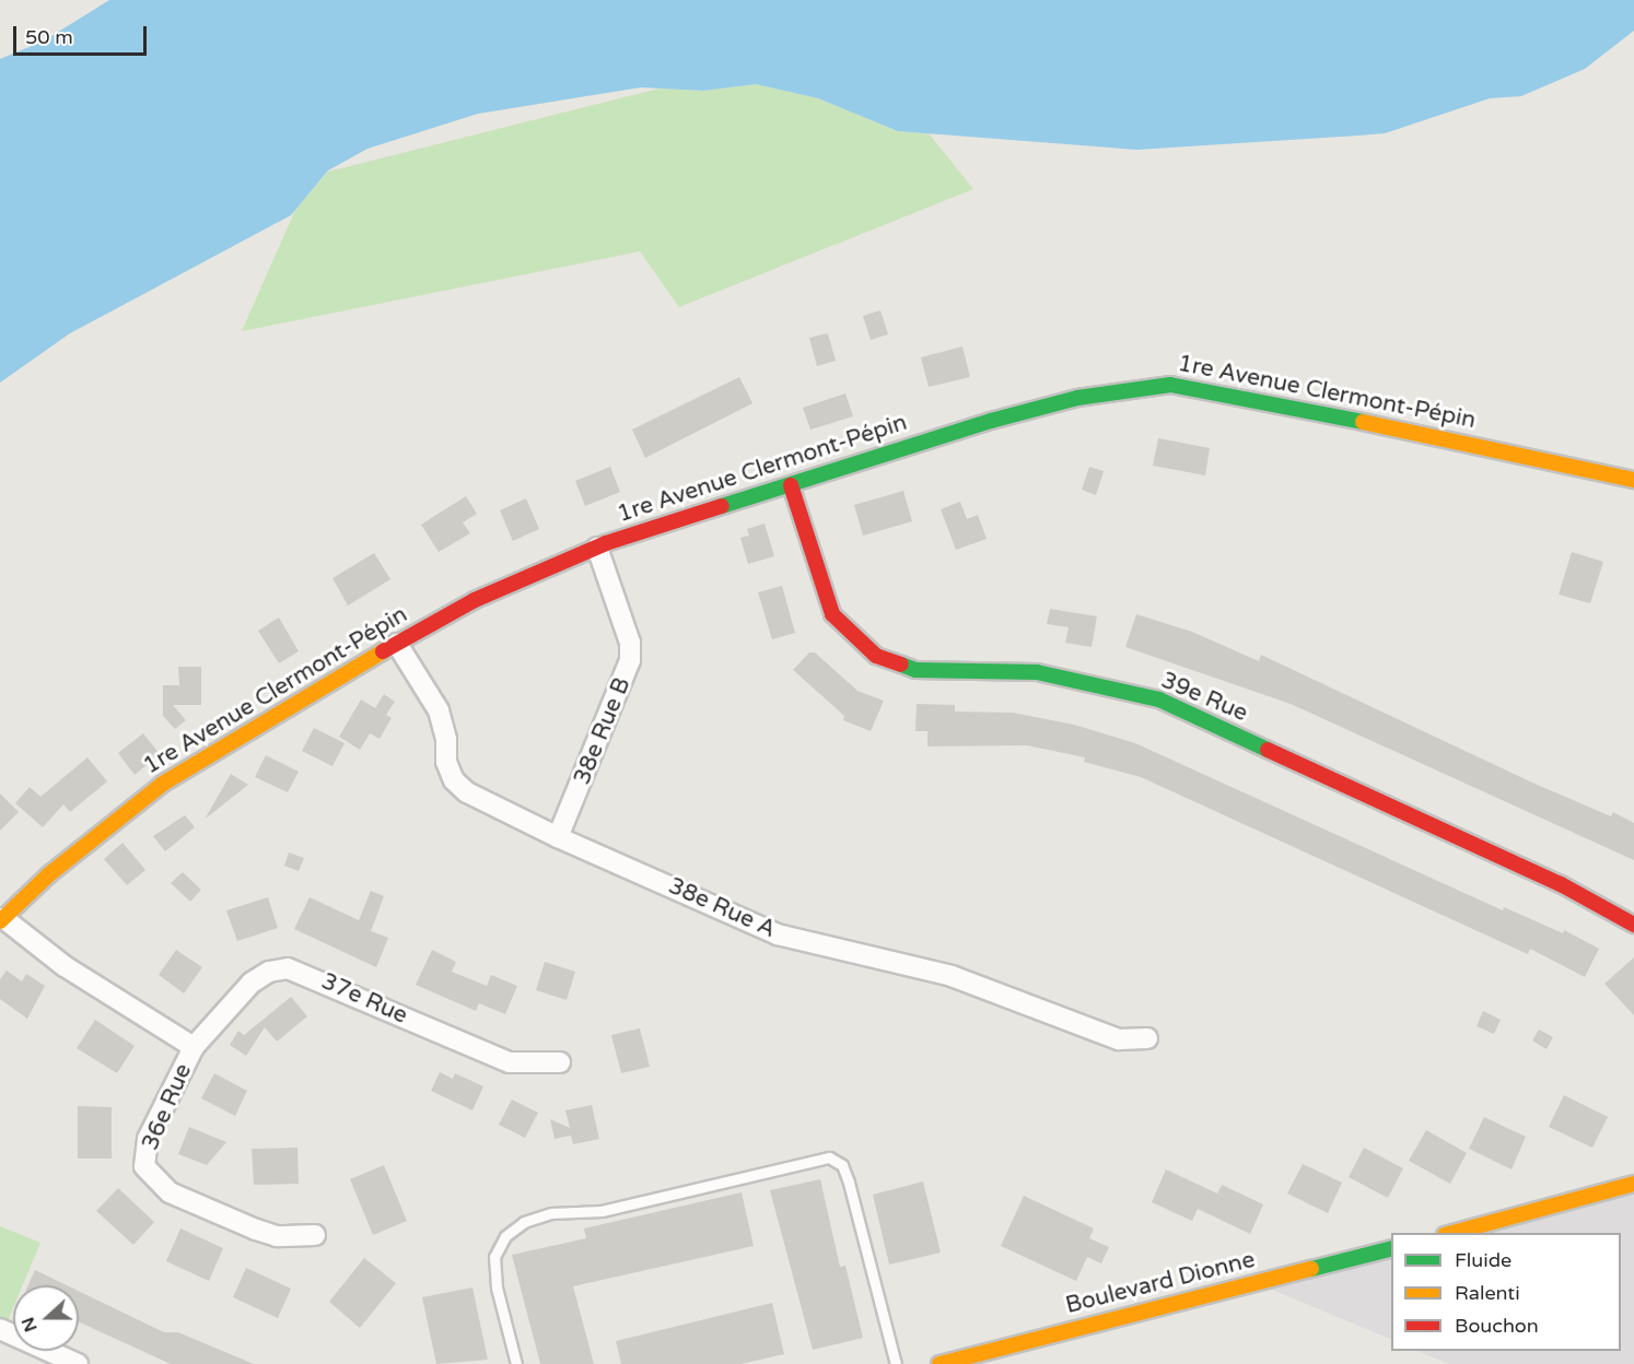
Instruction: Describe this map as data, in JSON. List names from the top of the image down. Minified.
{"streets":{"street":["1re Avenue Clermont-Pépin","39e Rue","38e Rue B","38e Rue A","37e Rue","36e Rue","Boulevard Dionne"]},"crossings":[["1re Avenue Clermont-Pépin","39e Rue"],["1re Avenue Clermont-Pépin","38e Rue B"],["1re Avenue Clermont-Pépin","38e Rue A"],["1re Avenue Clermont-Pépin","36e Rue"],["38e Rue B","38e Rue A"],["37e Rue","36e Rue"]],"legend":["Fluide","Ralenti","Bouchon"],"scale_bar":"50 m","north":"left"}
